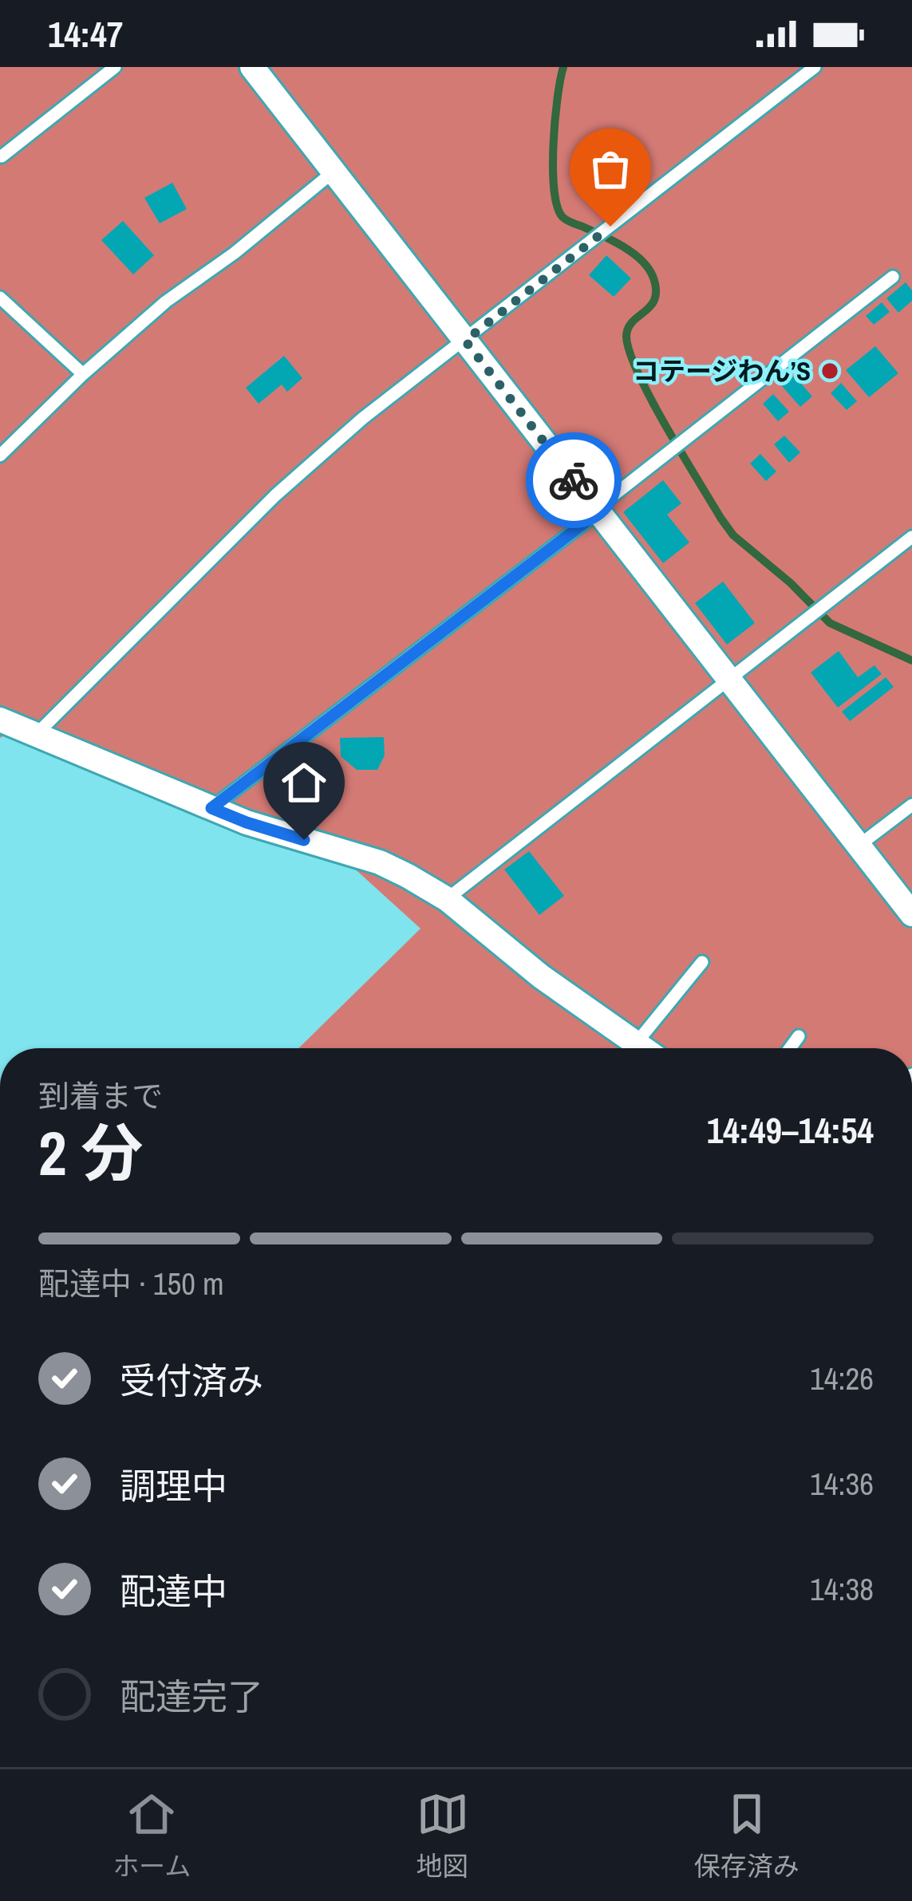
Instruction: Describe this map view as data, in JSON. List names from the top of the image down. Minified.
{"places":["コテージわん’S"],"page":{"status":"14:47","heading":["2 分","到着まで","14:49–14:54"],"bar":"配達中 · 150 m","list":[["受付済み","14:26"],["調理中","14:36"],["配達中","14:38"],"配達完了"],"tabs":["ホーム","地図","保存済み"]}}
